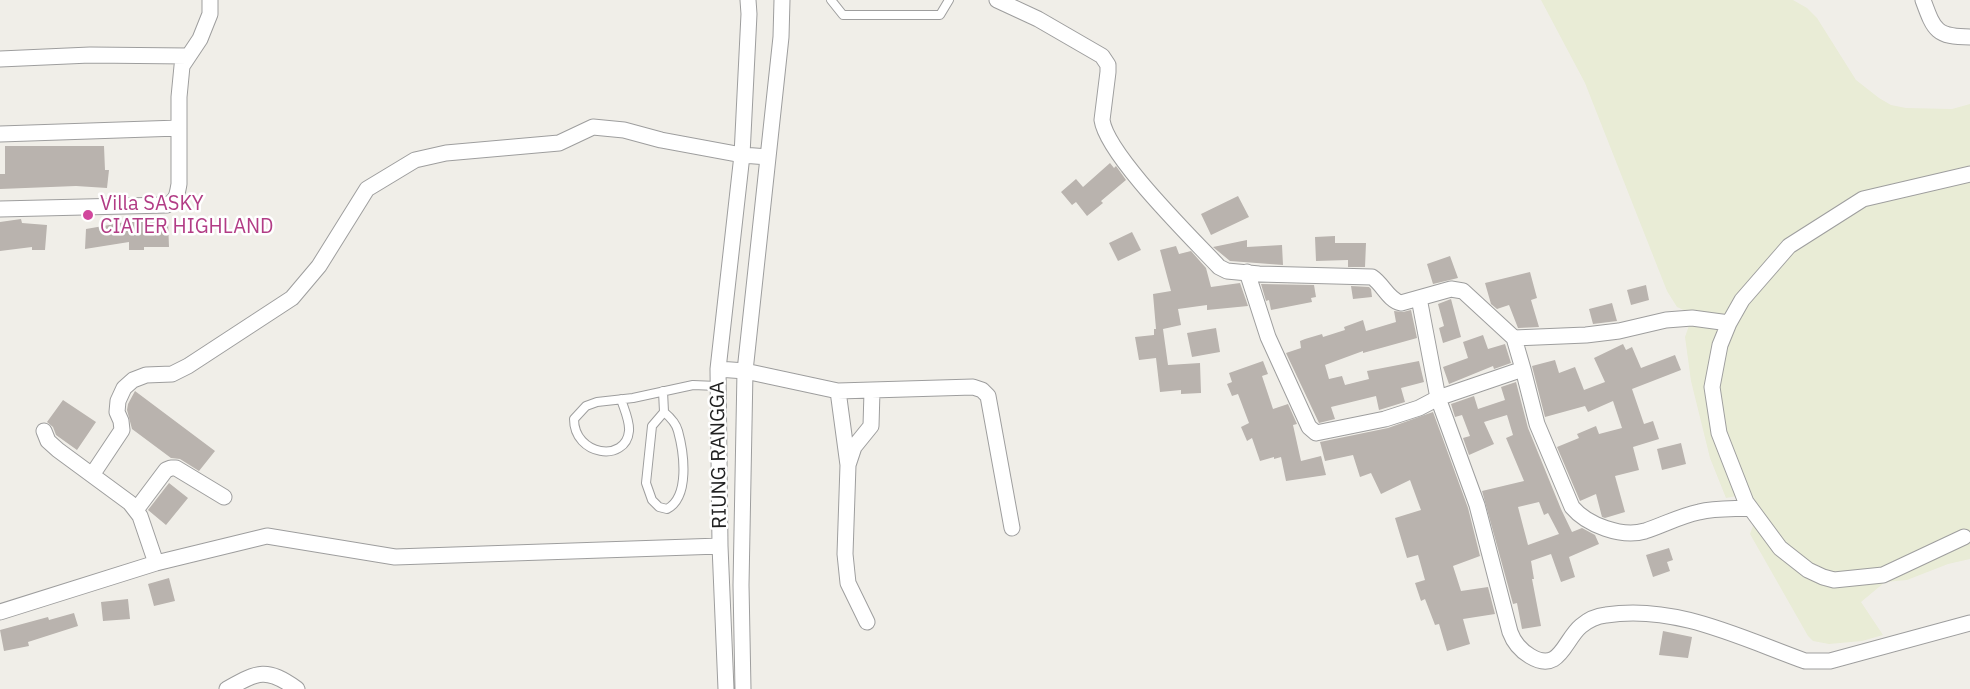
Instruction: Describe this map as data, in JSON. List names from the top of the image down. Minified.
{"streets":{"street":["RIUNG RANGGA"]},"places":["Villa SASKY CIATER HIGHLAND"]}
